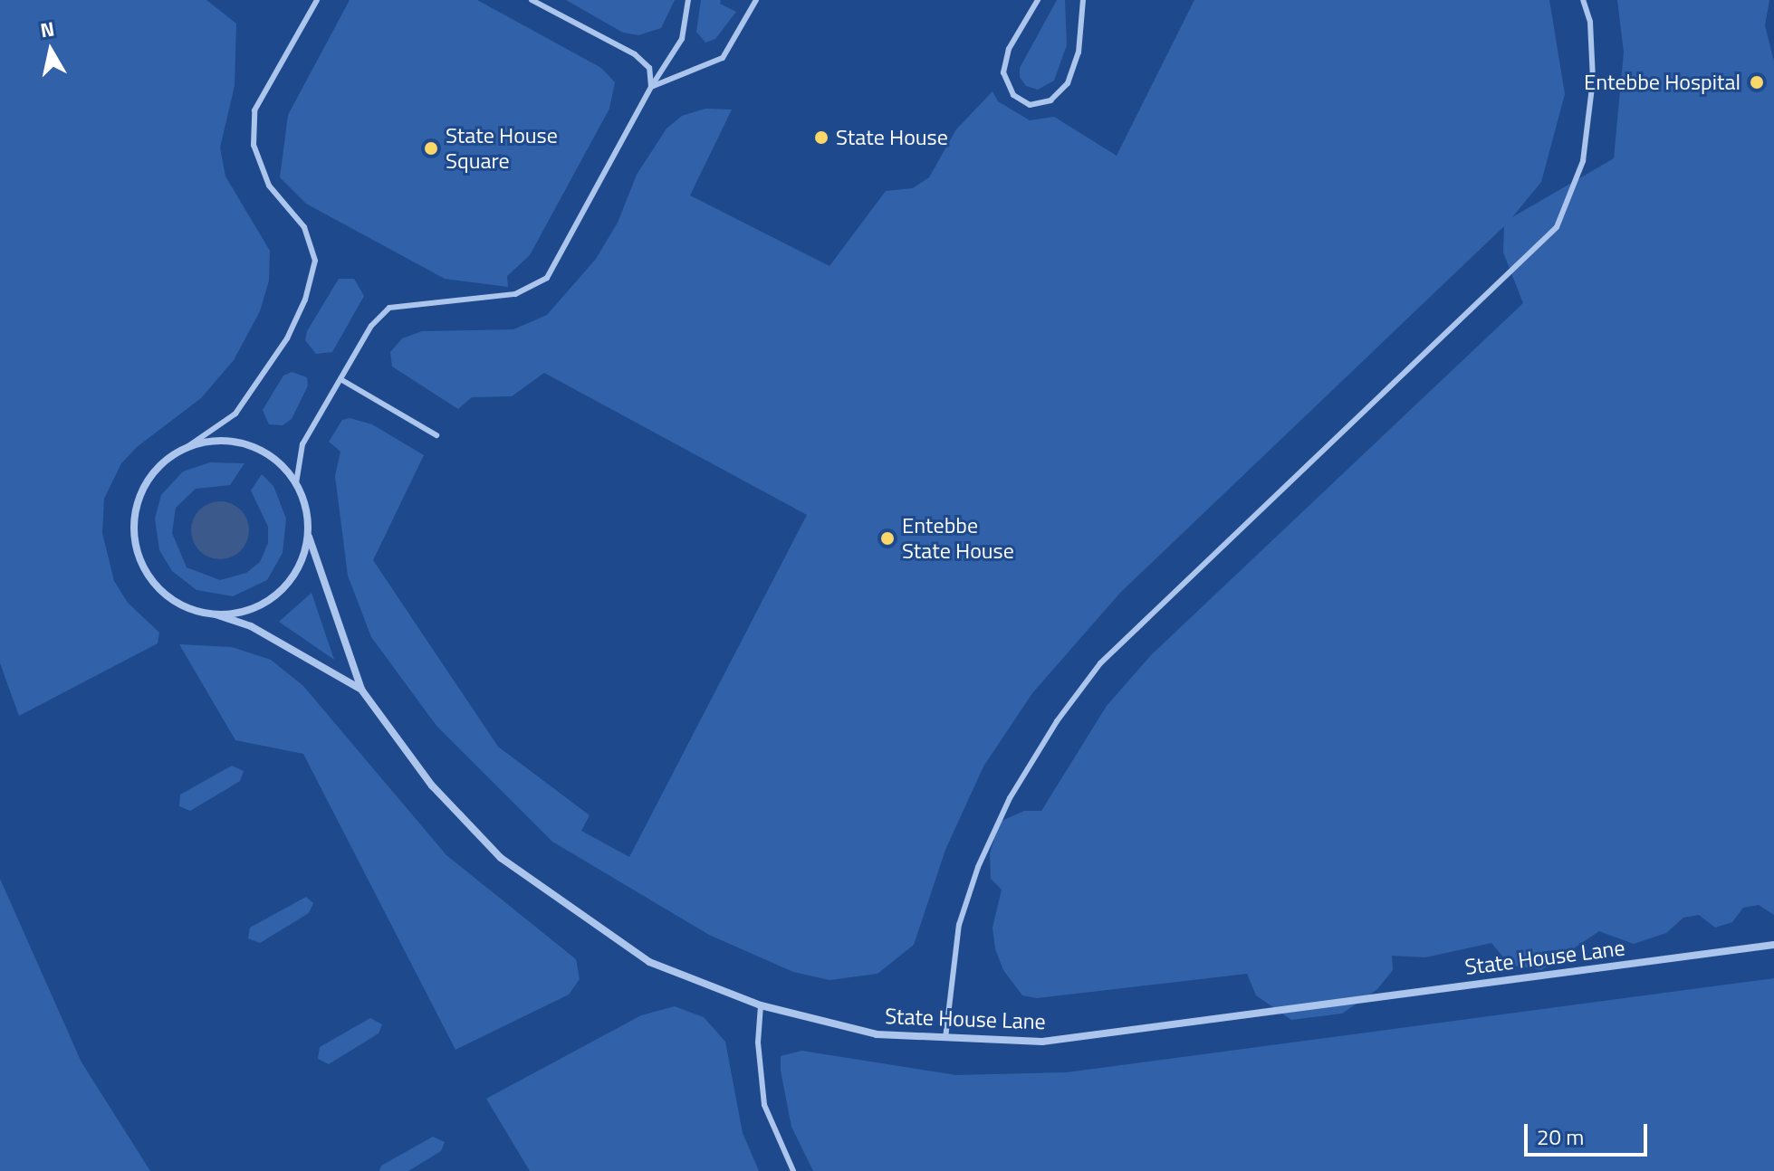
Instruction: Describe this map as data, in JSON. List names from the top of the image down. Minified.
{"streets":{"street":["State House Lane"]},"places":["Entebbe Hospital","State House","State House Square","Entebbe State House"],"scale_bar":"20 m","north":"top"}
